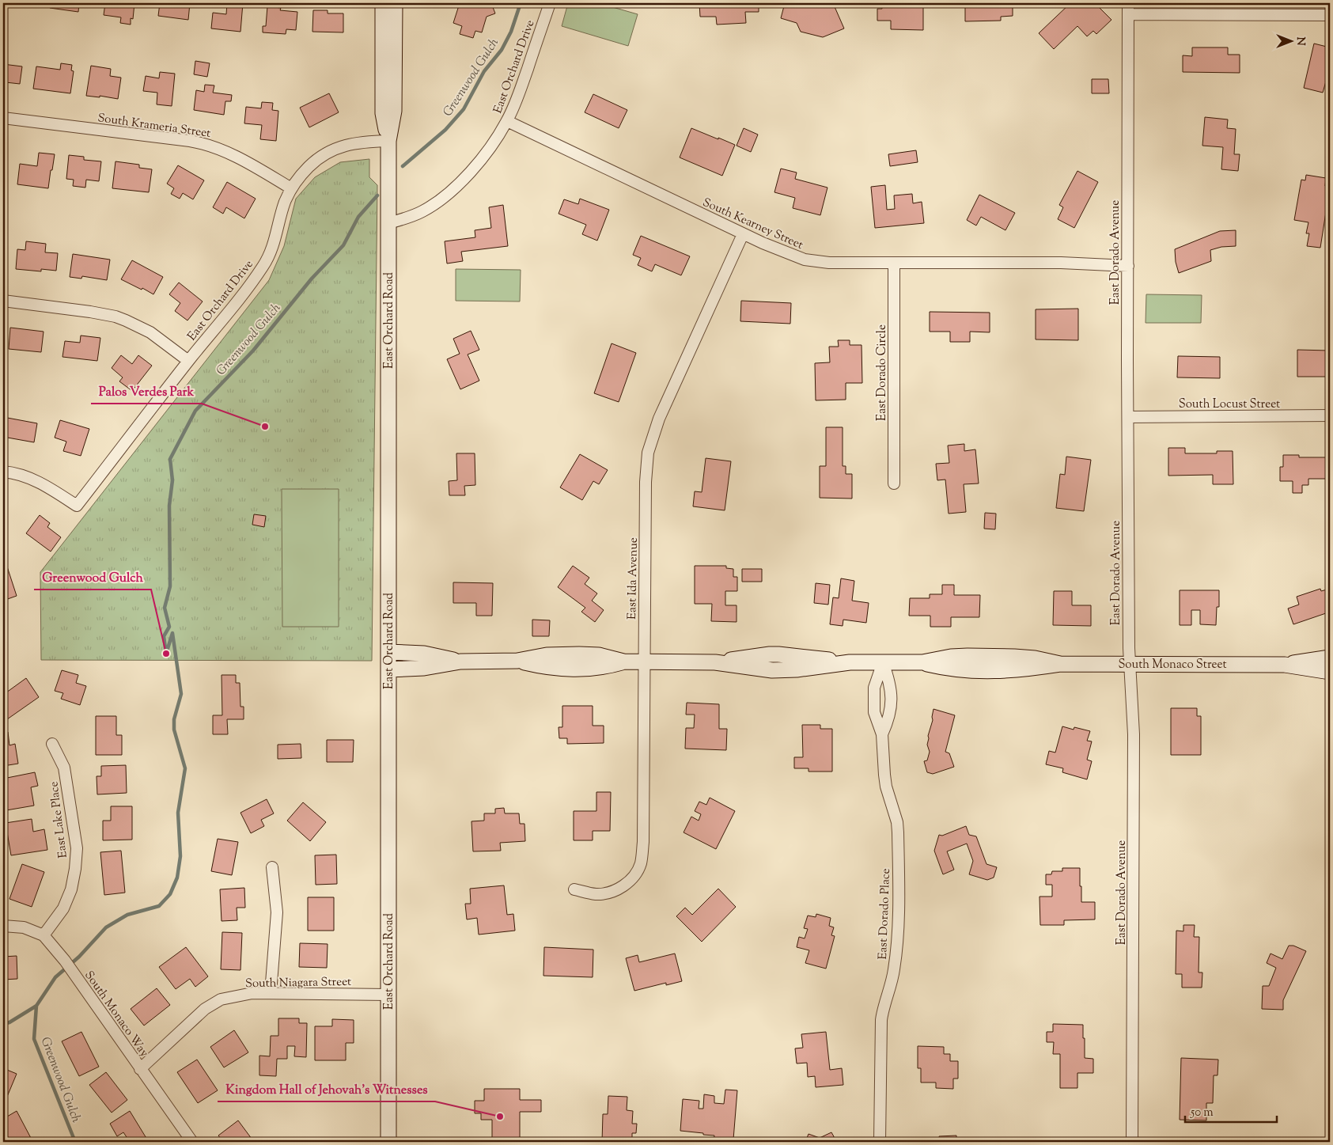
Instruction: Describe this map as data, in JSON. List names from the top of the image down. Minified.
{"streets":{"main road":["East Orchard Road","South Monaco Street"],"street":["East Orchard Drive","South Krameria Street","South Kearney Street","East Dorado Avenue","East Dorado Circle","South Locust Street","East Ida Avenue","East Lake Place","East Dorado Place","South Niagara Street","South Monaco Way"]},"crossings":[["East Orchard Drive","South Krameria Street"],["East Orchard Drive","South Kearney Street"],["East Orchard Drive","East Orchard Road"],["South Kearney Street","East Dorado Avenue"],["South Kearney Street","East Dorado Circle"],["South Kearney Street","East Ida Avenue"],["East Dorado Avenue","South Locust Street"],["East Dorado Avenue","South Monaco Street"],["East Orchard Road","South Monaco Street"],["East Orchard Road","South Niagara Street"],["East Ida Avenue","South Monaco Street"],["South Monaco Street","East Dorado Place"],["East Lake Place","South Monaco Way"],["South Niagara Street","South Monaco Way"]],"water":["Greenwood Gulch"],"places":["Palos Verdes Park","Greenwood Gulch","Kingdom Hall of Jehovah's Witnesses"],"scale_bar":"50 m","north":"right"}
